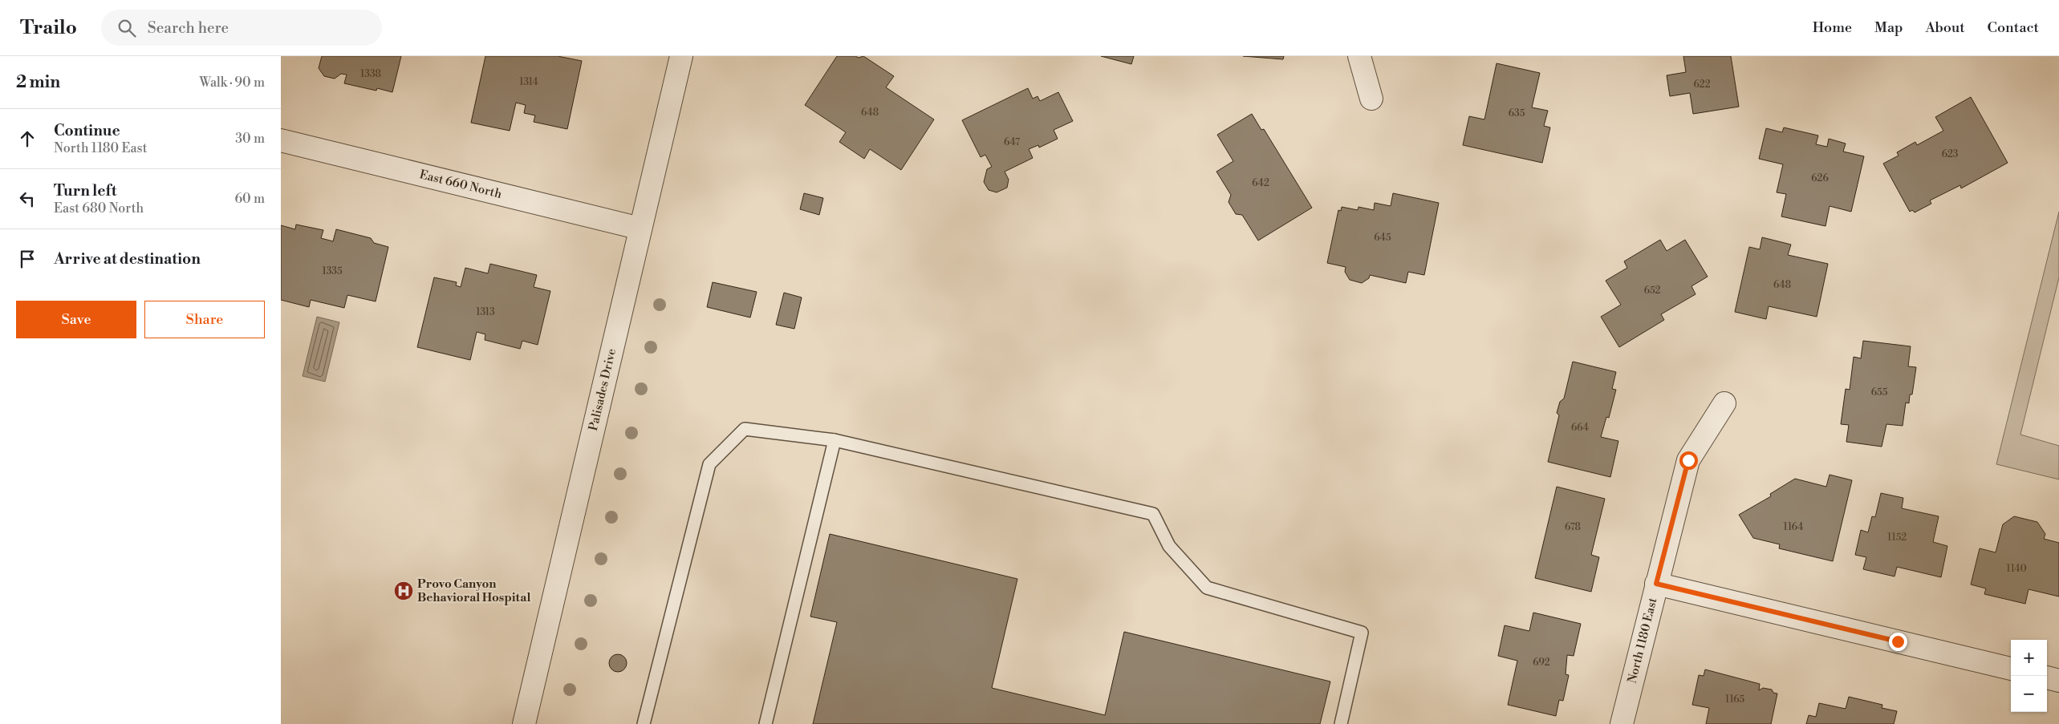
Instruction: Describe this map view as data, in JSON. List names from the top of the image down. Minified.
{"streets":{"street":["East 660 North","Palisades Drive","North 1180 East"]},"crossings":[["East 660 North","Palisades Drive"]],"places":{"hospital":["Provo Canyon Behavioral Hospital"]},"house_numbers":["1338","1314","622","648","635","647","623","626","642","645","1335","648","652","1313","655","664","678","1164","1152","1140","692","1165"],"page":{"header":"Trailo","search":"Search here","nav":["Home","Map","About","Contact"],"heading":["2 min","Walk · 90 m"],"list":[["Continue","North 1180 East","30 m"],["Turn left","East 680 North","60 m"],"Arrive at destination"],"buttons":["Save","Share"],"map_buttons":["+","−"]}}
